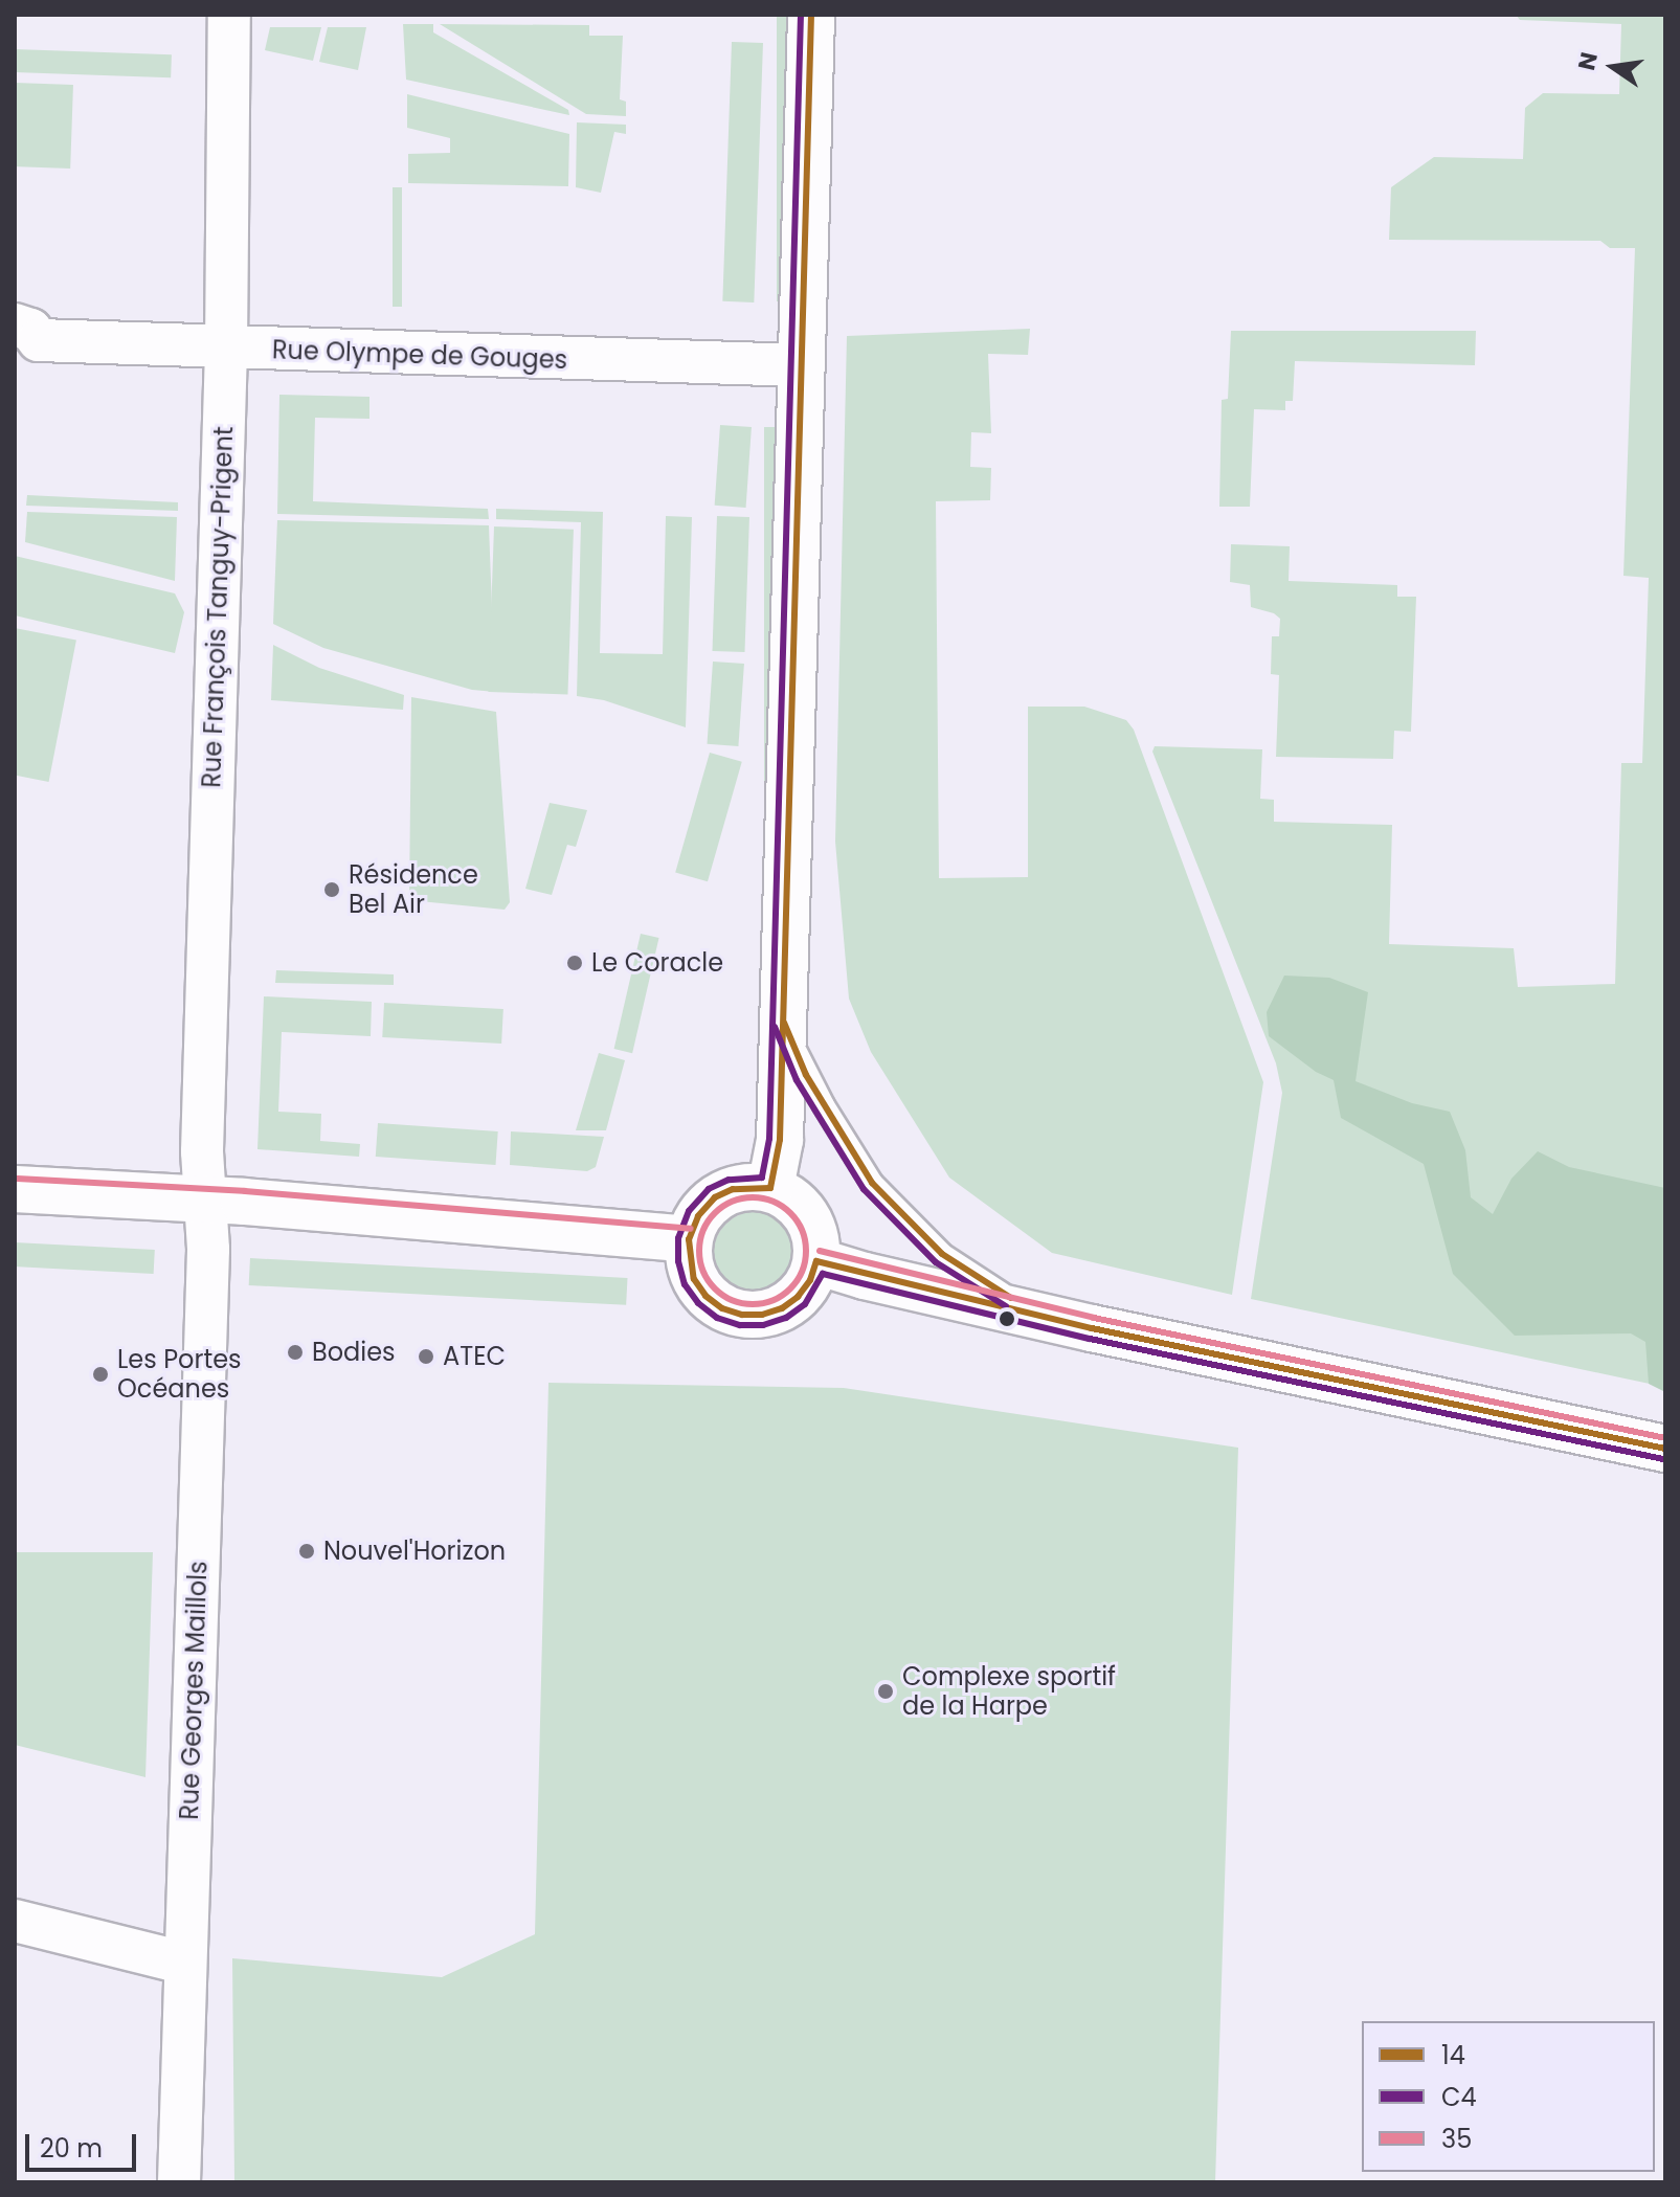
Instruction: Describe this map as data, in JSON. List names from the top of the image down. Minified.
{"streets":{"street":["Rue Olympe de Gouges","Rue François Tanguy-Prigent","Rue Georges Maillols"]},"crossings":[["Rue Olympe de Gouges","Rue François Tanguy-Prigent"],["Rue François Tanguy-Prigent","Rue Georges Maillols"]],"places":["Résidence Bel Air","Le Coracle","Bodies","ATEC","Les Portes Océanes","Nouvel'Horizon","Complexe sportif de la Harpe"],"lines":["transit line 14","transit line C4","transit line 35"],"legend":["14","C4","35"],"scale_bar":"20 m","north":"left"}
